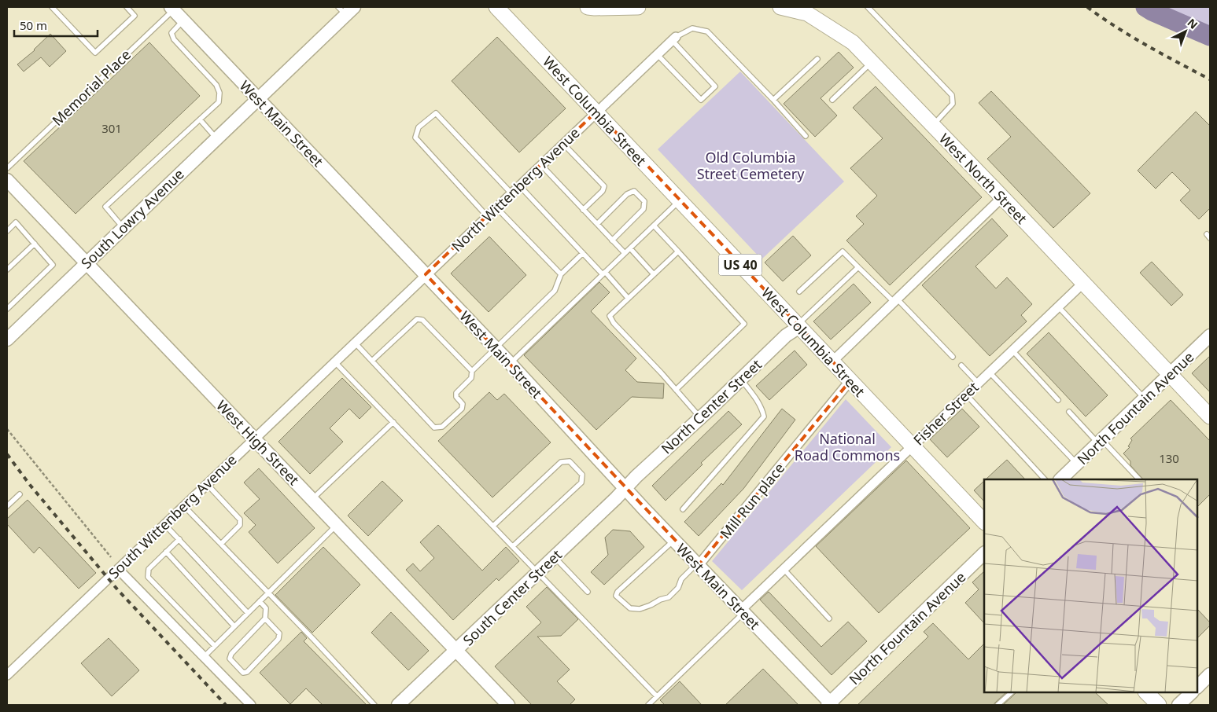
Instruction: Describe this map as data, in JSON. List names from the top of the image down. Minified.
{"streets":{"main road":["West Columbia Street","West North Street","US 40"],"street":["West Main Street","North Wittenberg Avenue","South Lowry Avenue","North Center Street","North Fountain Avenue","Fisher Street","West High Street","Mill Run place","South Wittenberg Avenue","South Center Street"],"lane":["Memorial Place"]},"crossings":[["Memorial Place","West Main Street"],["West Columbia Street","North Wittenberg Avenue"],["West Columbia Street","North Center Street"],["West Columbia Street","Fisher Street"],["West Columbia Street","Mill Run place"],["West Main Street","North Wittenberg Avenue"],["West Main Street","South Lowry Avenue"],["West Main Street","North Center Street"],["West Main Street","North Fountain Avenue"],["West Main Street","Fisher Street"],["West Main Street","Mill Run place"],["West Main Street","South Center Street"],["West North Street","North Fountain Avenue"],["West North Street","Fisher Street"],["North Wittenberg Avenue","South Wittenberg Avenue"],["South Lowry Avenue","West High Street"],["North Center Street","South Center Street"],["West High Street","South Wittenberg Avenue"],["West High Street","South Center Street"]],"parks":["Old Columbia Street Cemetery","National Road Commons"],"house_numbers":["301","130"],"scale_bar":"50 m","north":"top right"}
